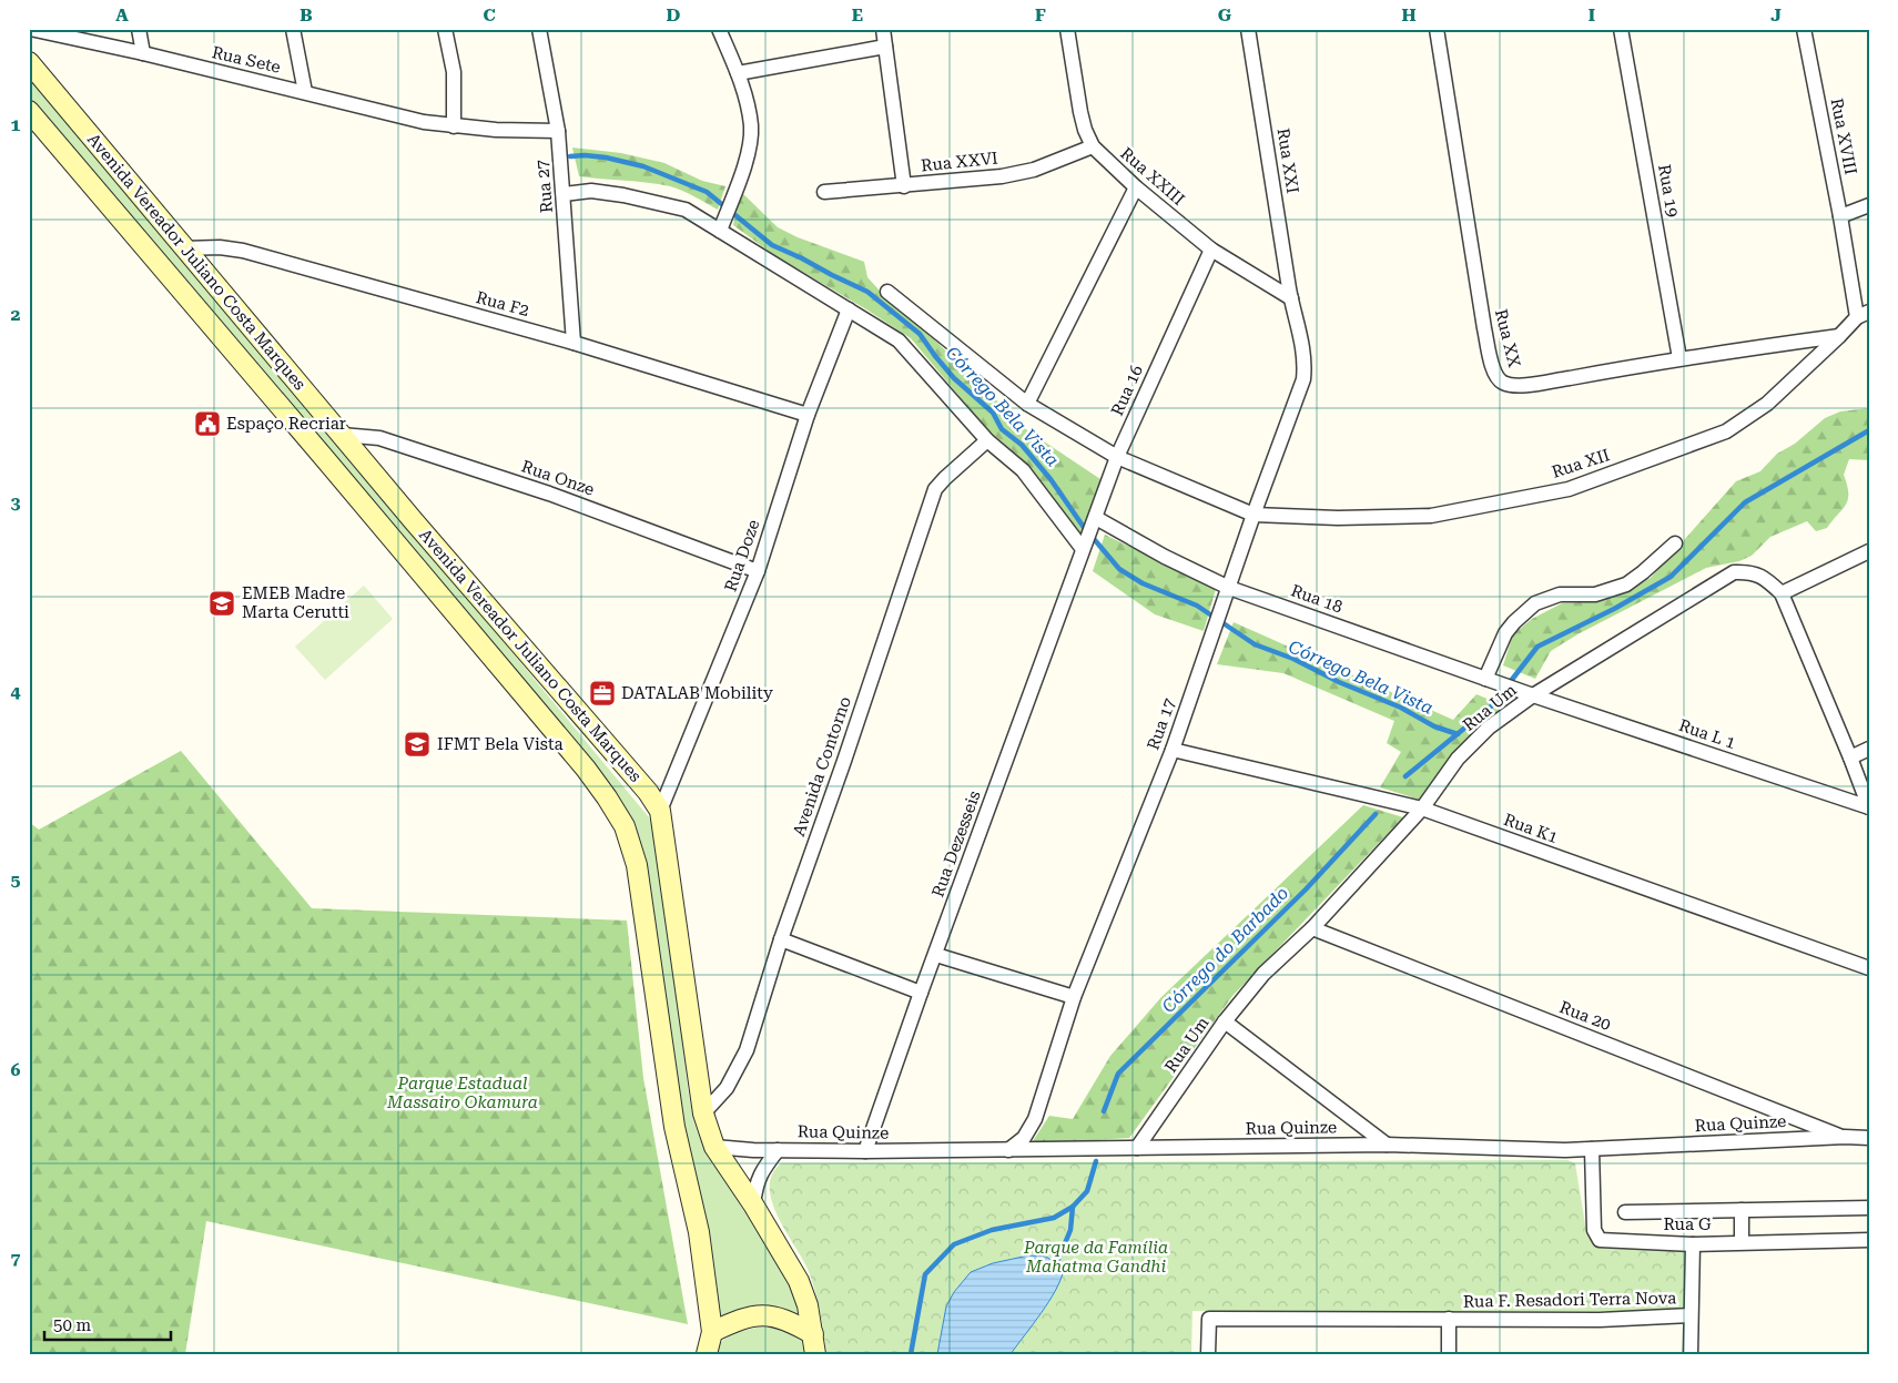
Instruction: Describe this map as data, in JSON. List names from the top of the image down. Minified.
{"streets":{"main road":["Avenida Vereador Juliano Costa Marques"],"street":["Rua Sete","Rua XVIII","Rua XXI","Rua XXVI","Rua XXIII","Rua 27","Rua 19","Rua F2","Rua XX","Rua 16","Rua XII","Rua Onze","Rua Doze","Rua 18","Rua Um","Rua 17","Rua L 1","Avenida Contorno","Rua K1","Rua Dezesseis","Rua 20","Rua Quinze","Rua G","Rua F. Resadori Terra Nova"]},"crossings":[["Rua Sete","Rua 27"],["Rua XVIII","Rua XII"],["Rua XXI","Rua XXIII"],["Rua XXI","Rua 17"],["Rua XXVI","Rua XXIII"],["Rua XXIII","Rua 16"],["Rua XXIII","Rua 17"],["Rua 27","Rua F2"],["Rua 19","Rua XX"],["Avenida Vereador Juliano Costa Marques","Rua F2"],["Avenida Vereador Juliano Costa Marques","Rua Onze"],["Avenida Vereador Juliano Costa Marques","Rua Doze"],["Avenida Vereador Juliano Costa Marques","Avenida Contorno"],["Avenida Vereador Juliano Costa Marques","Rua Quinze"],["Rua F2","Rua Doze"],["Rua XX","Rua XII"],["Rua 16","Rua 18"],["Rua 16","Rua Dezesseis"],["Rua XII","Rua 17"],["Rua Onze","Rua Doze"],["Rua 18","Rua Um"],["Rua 18","Rua 17"],["Rua 18","Rua L 1"],["Rua Um","Rua L 1"],["Rua Um","Rua K1"],["Rua Um","Rua 20"],["Rua Um","Rua Quinze"],["Rua 17","Rua K1"],["Rua 17","Rua Quinze"],["Rua Dezesseis","Rua Quinze"],["Rua 20","Rua Quinze"],["Rua Quinze","Rua G"]],"water":["Córrego Bela Vista","Córrego do Barbado"],"parks":["Parque Estadual Massairo Okamura","Parque da Família Mahatma Gandhi"],"places":{"public building":["Espaço Recriar"],"school or university":["EMEB Madre Marta Cerutti","IFMT Bela Vista"],"office":["DATALAB Mobility"]},"scale_bar":"50 m","grid":{"columns":["A","B","C","D","E","F","G","H","I","J"],"rows":["1","2","3","4","5","6","7"]}}
